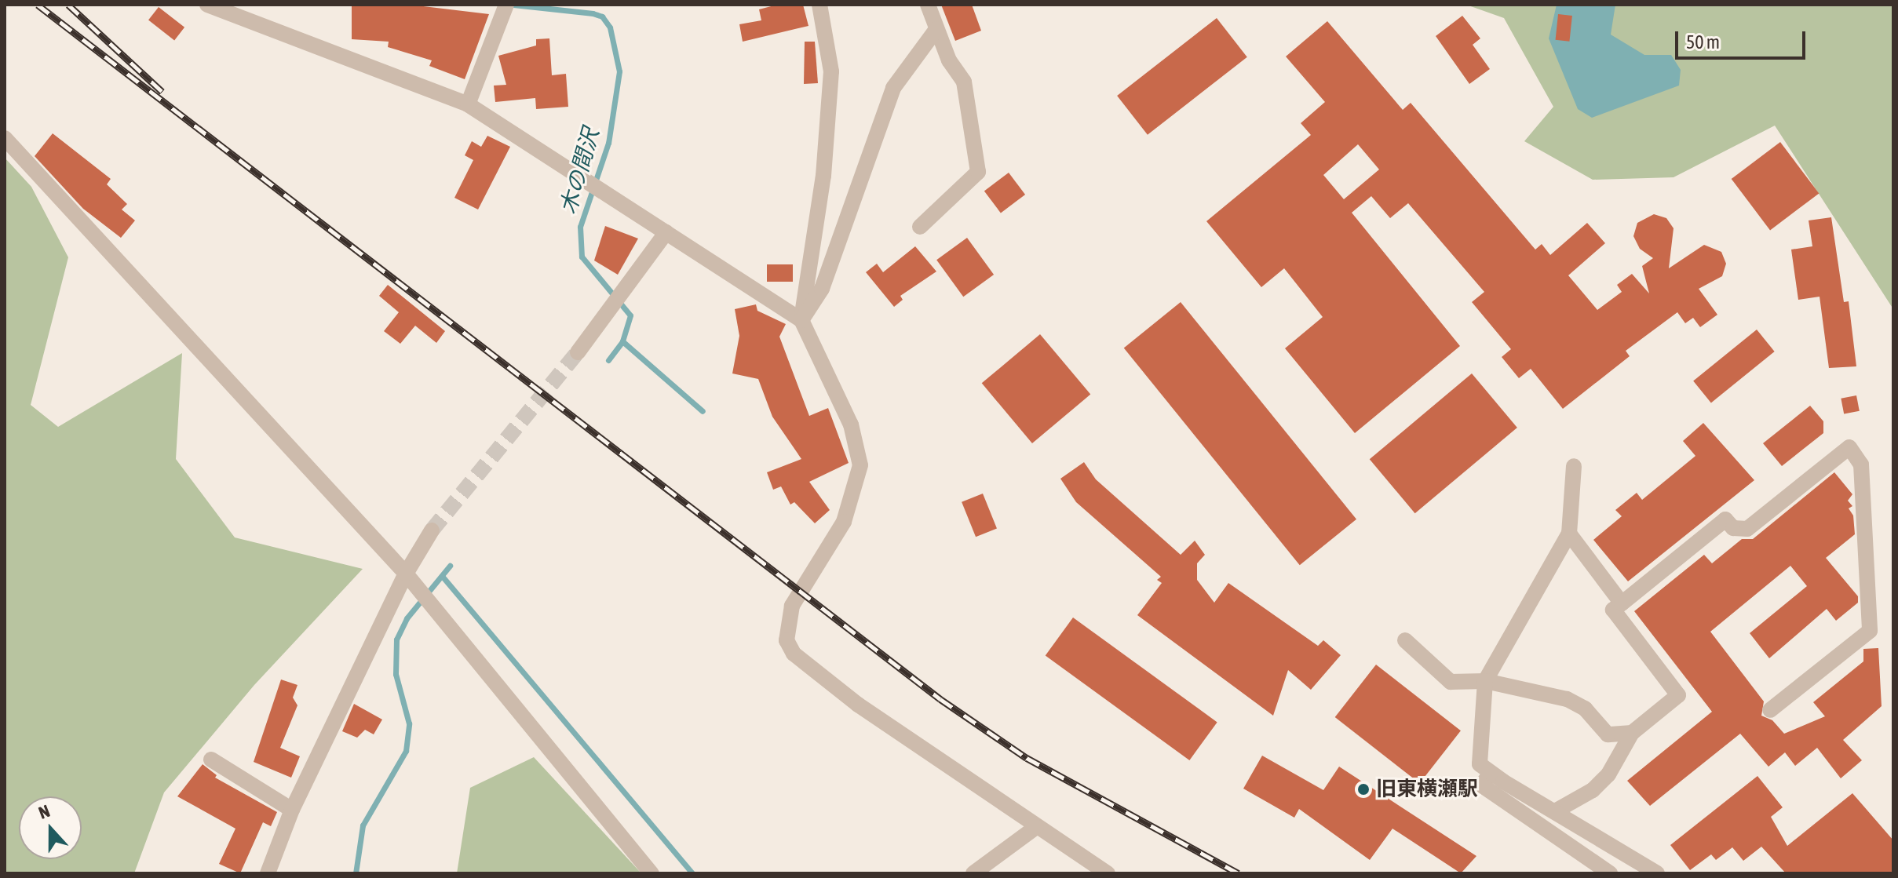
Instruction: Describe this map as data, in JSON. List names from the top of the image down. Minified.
{"water":["木の間沢"],"places":["旧東横瀬駅"],"scale_bar":"50 m","north":"top"}
